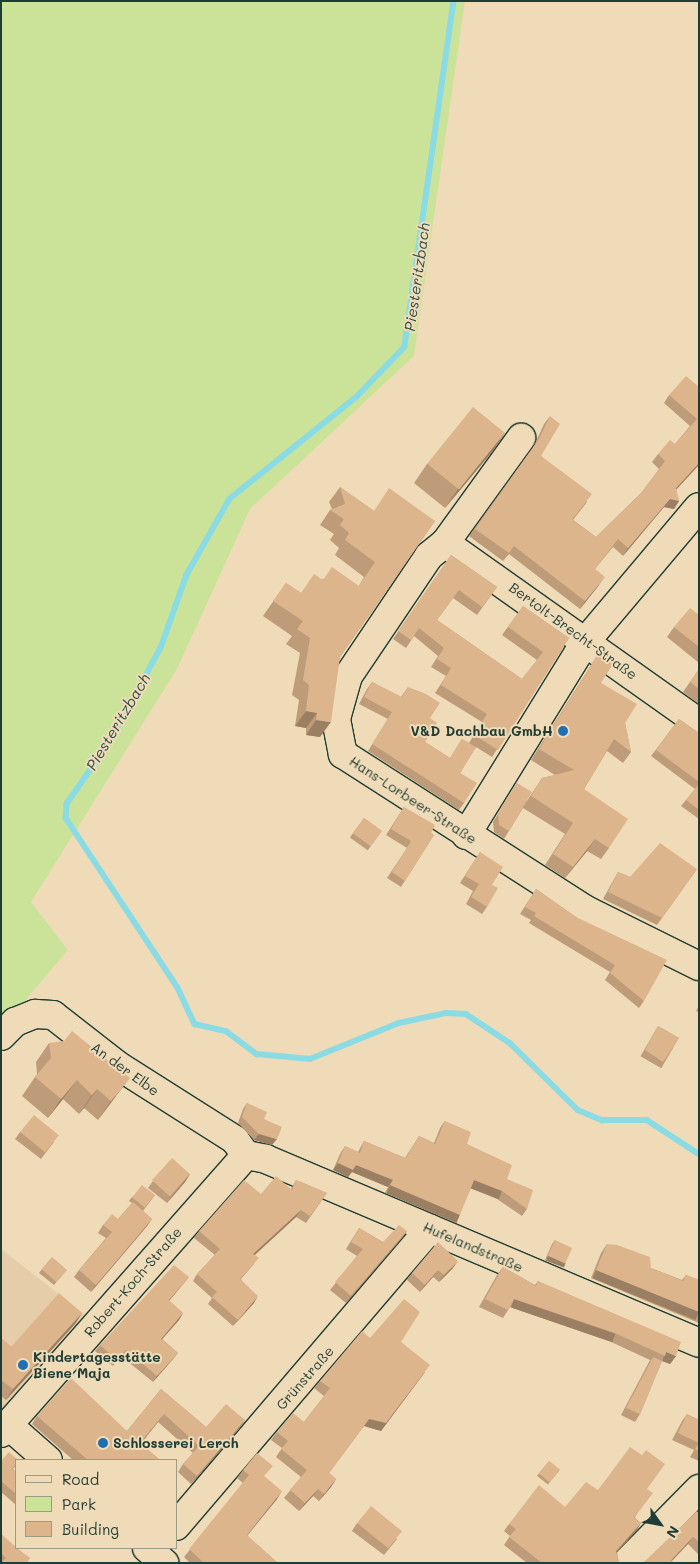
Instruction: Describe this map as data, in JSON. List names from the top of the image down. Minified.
{"streets":{"street":["Bertolt-Brecht-Straße","Hans-Lorbeer-Straße","An der Elbe","Hufelandstraße","Robert-Koch-Straße","Grünstraße"]},"crossings":[["Bertolt-Brecht-Straße","Hans-Lorbeer-Straße"],["An der Elbe","Hufelandstraße"],["An der Elbe","Robert-Koch-Straße"],["Hufelandstraße","Robert-Koch-Straße"],["Hufelandstraße","Grünstraße"]],"water":["Piesteritzbach"],"places":["V&D Dachbau GmbH","Kindertagesstätte Biene Maja","Schlosserei Lerch"],"legend":["Road","Park","Building"],"north":"bottom right"}
